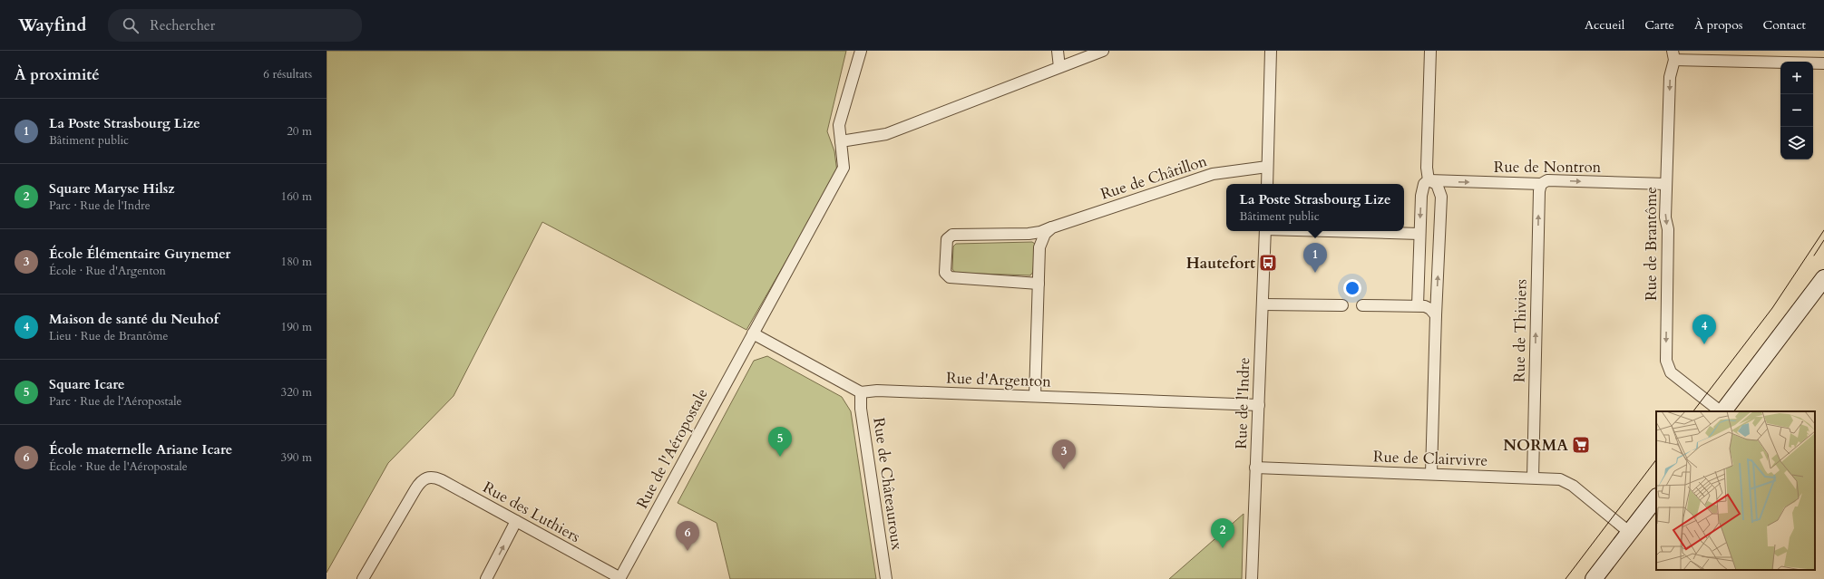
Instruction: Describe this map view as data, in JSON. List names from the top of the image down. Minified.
{"streets":{"street":["Rue de Nontron","Rue de Châtillon","Rue de Brantôme","Rue de Thiviers","Rue d'Argenton","Rue de l'Indre","Rue de l'Aéropostale","Rue de Clairvivre","Rue de Châteauroux","Rue des Luthiers"]},"crossings":[["Rue de Nontron","Rue de Brantôme"],["Rue de Nontron","Rue de Thiviers"],["Rue de Thiviers","Rue de Clairvivre"],["Rue d'Argenton","Rue de l'Indre"],["Rue d'Argenton","Rue de Châteauroux"],["Rue de l'Indre","Rue de Clairvivre"],["Rue de l'Aéropostale","Rue des Luthiers"]],"one_way":["Rue de Nontron","Rue de Brantôme","Rue de Thiviers"],"places":{"bus stop":["Hautefort"],"supermarket":["NORMA"]},"page":{"header":"Wayfind","search":"Rechercher","nav":["Accueil","Carte","À propos","Contact"],"heading":["À proximité","6 résultats"],"map_buttons":["+","−"],"list":[{"mark":"1","name":"La Poste Strasbourg Lize","note":"Bâtiment public","value":"20 m"},{"mark":"2","name":"Square Maryse Hilsz","note":"Parc · Rue de l'Indre","value":"160 m"},{"mark":"3","name":"École Élémentaire Guynemer","note":"École · Rue d'Argenton","value":"180 m"},{"mark":"4","name":"Maison de santé du Neuhof","note":"Lieu · Rue de Brantôme","value":"190 m"},{"mark":"5","name":"Square Icare","note":"Parc · Rue de l'Aéropostale","value":"320 m"},{"mark":"6","name":"École maternelle Ariane Icare","note":"École · Rue de l'Aéropostale","value":"390 m"}],"popup":["La Poste Strasbourg Lize","Bâtiment public"],"pins":["1","4","5","3","2","6"]}}
